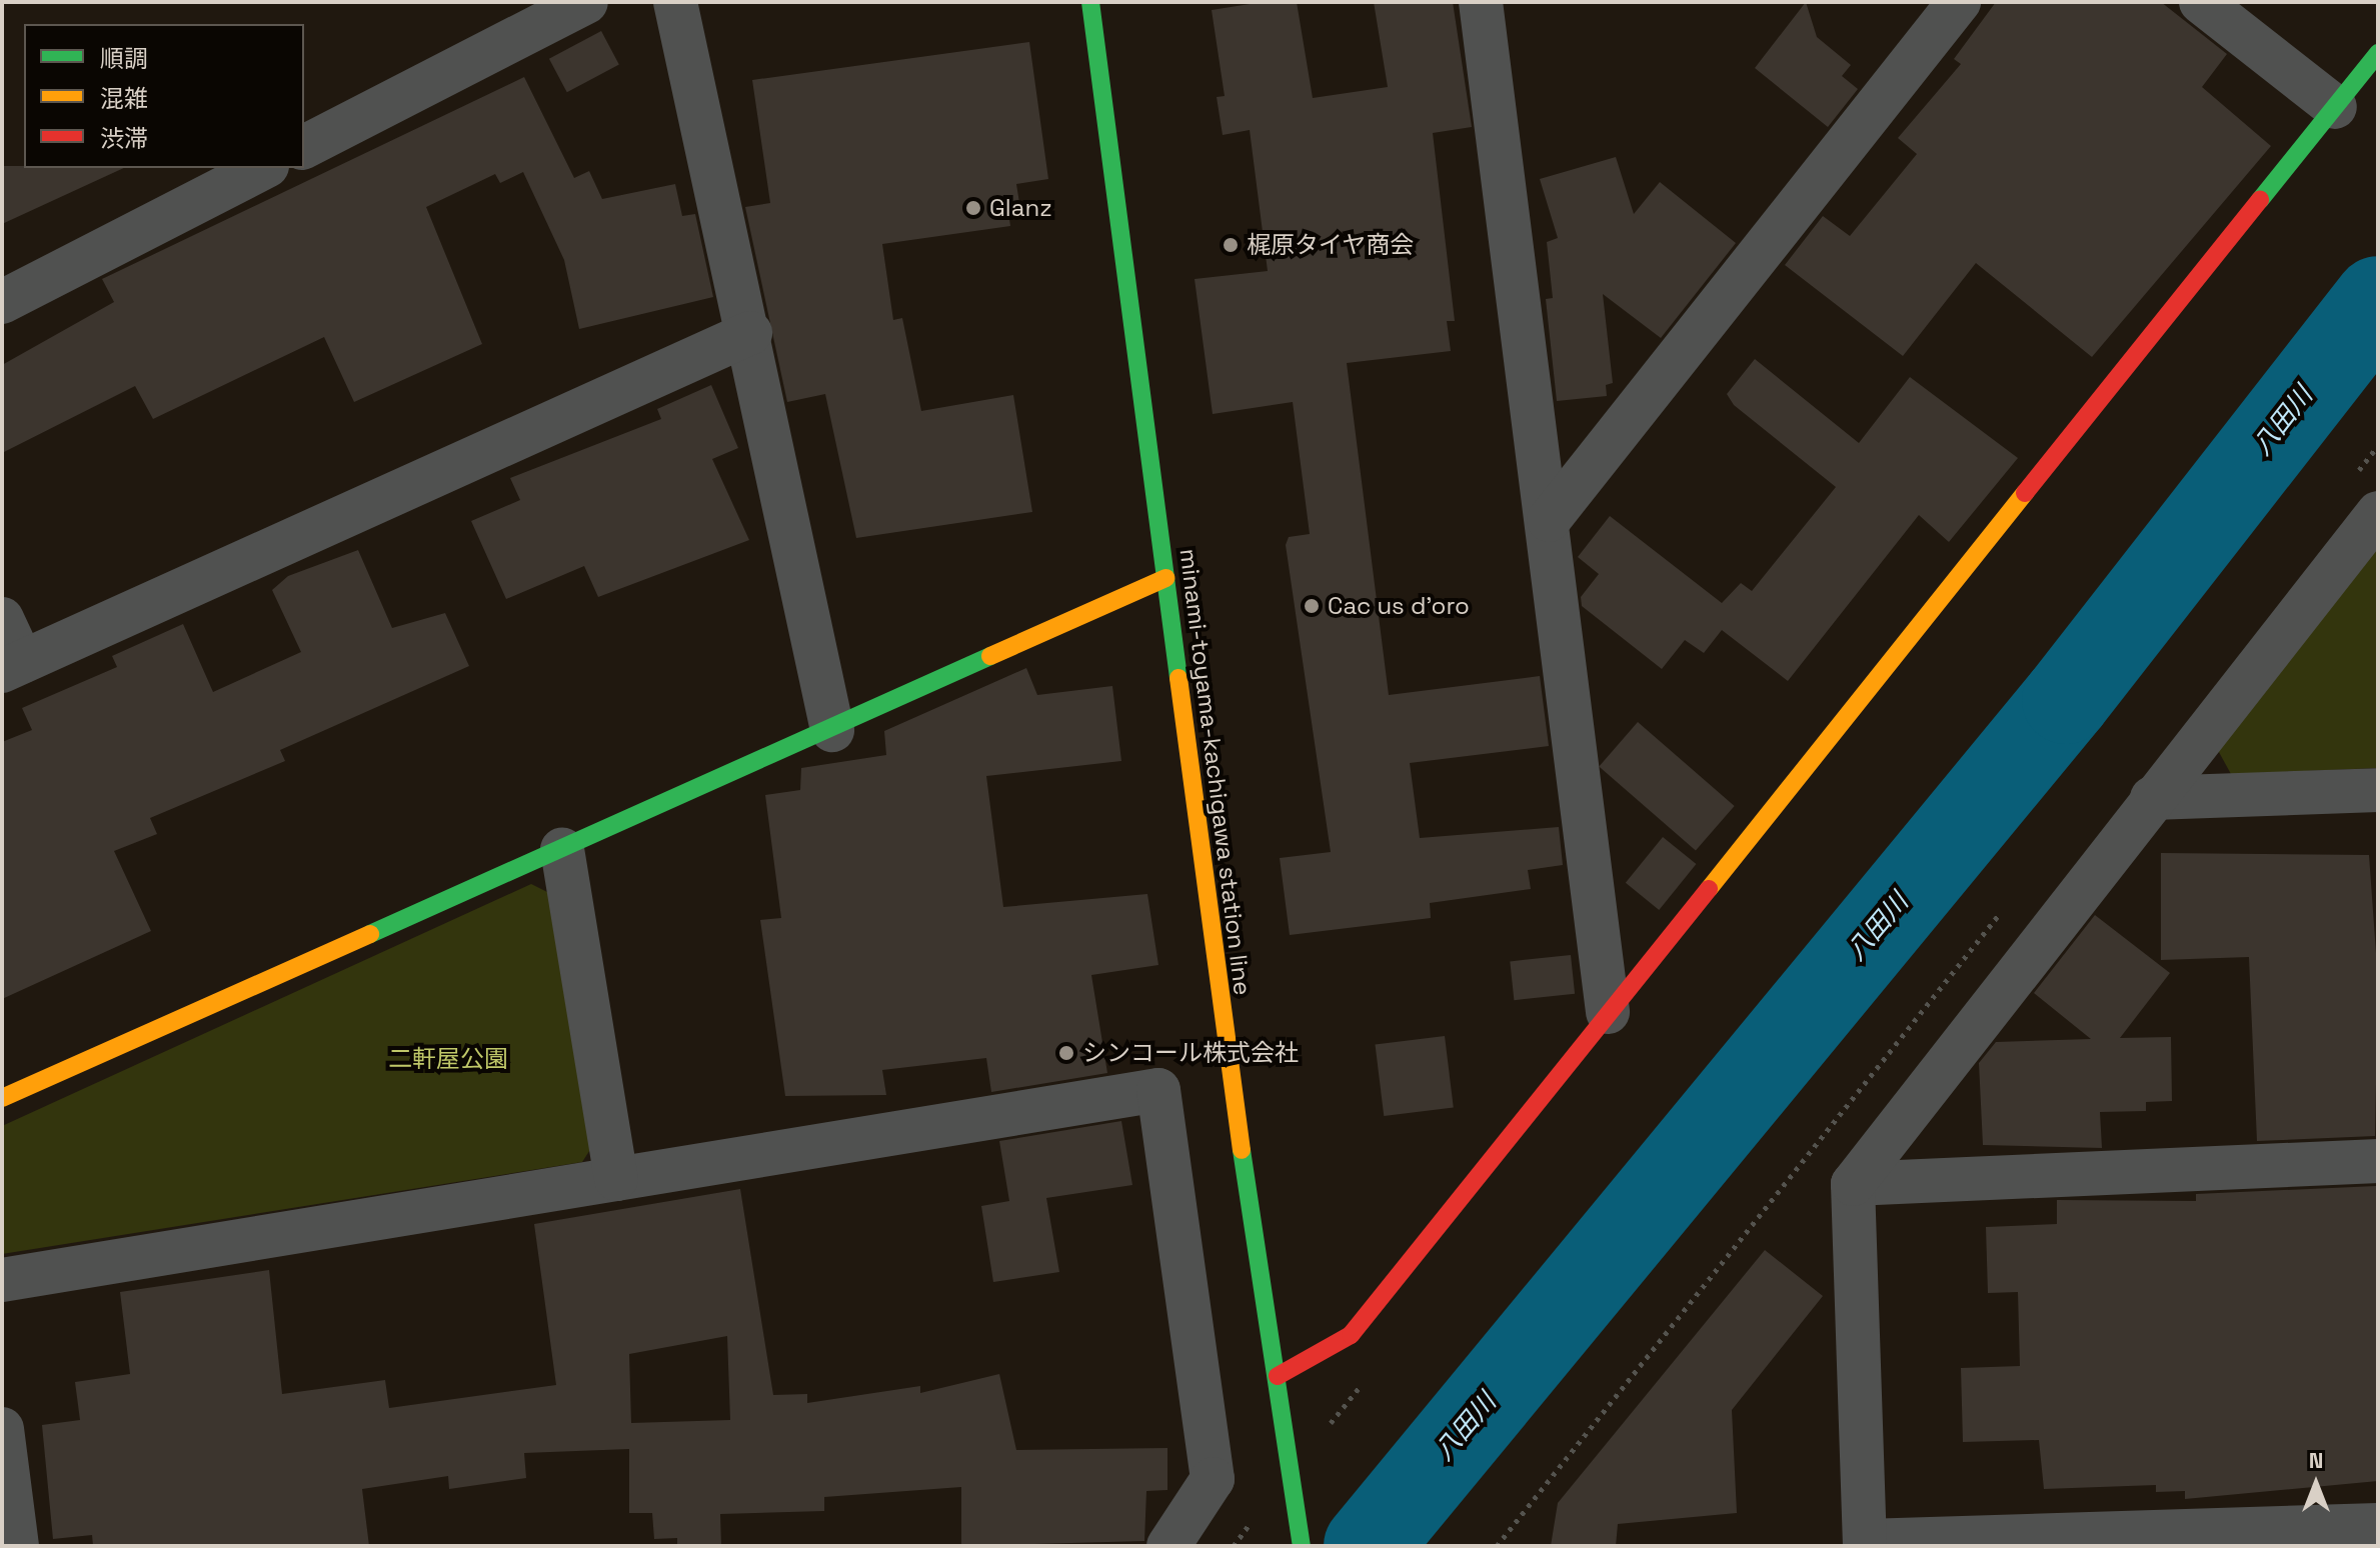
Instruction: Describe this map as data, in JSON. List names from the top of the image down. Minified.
{"streets":{"street":["minami-toyama-kachigawa station line"]},"water":["八田川"],"parks":["二軒屋公園"],"places":["Glanz","梶原タイヤ商会","Cac us d'oro","シンコール株式会社"],"legend":["順調","混雑","渋滞"],"north":"top"}
